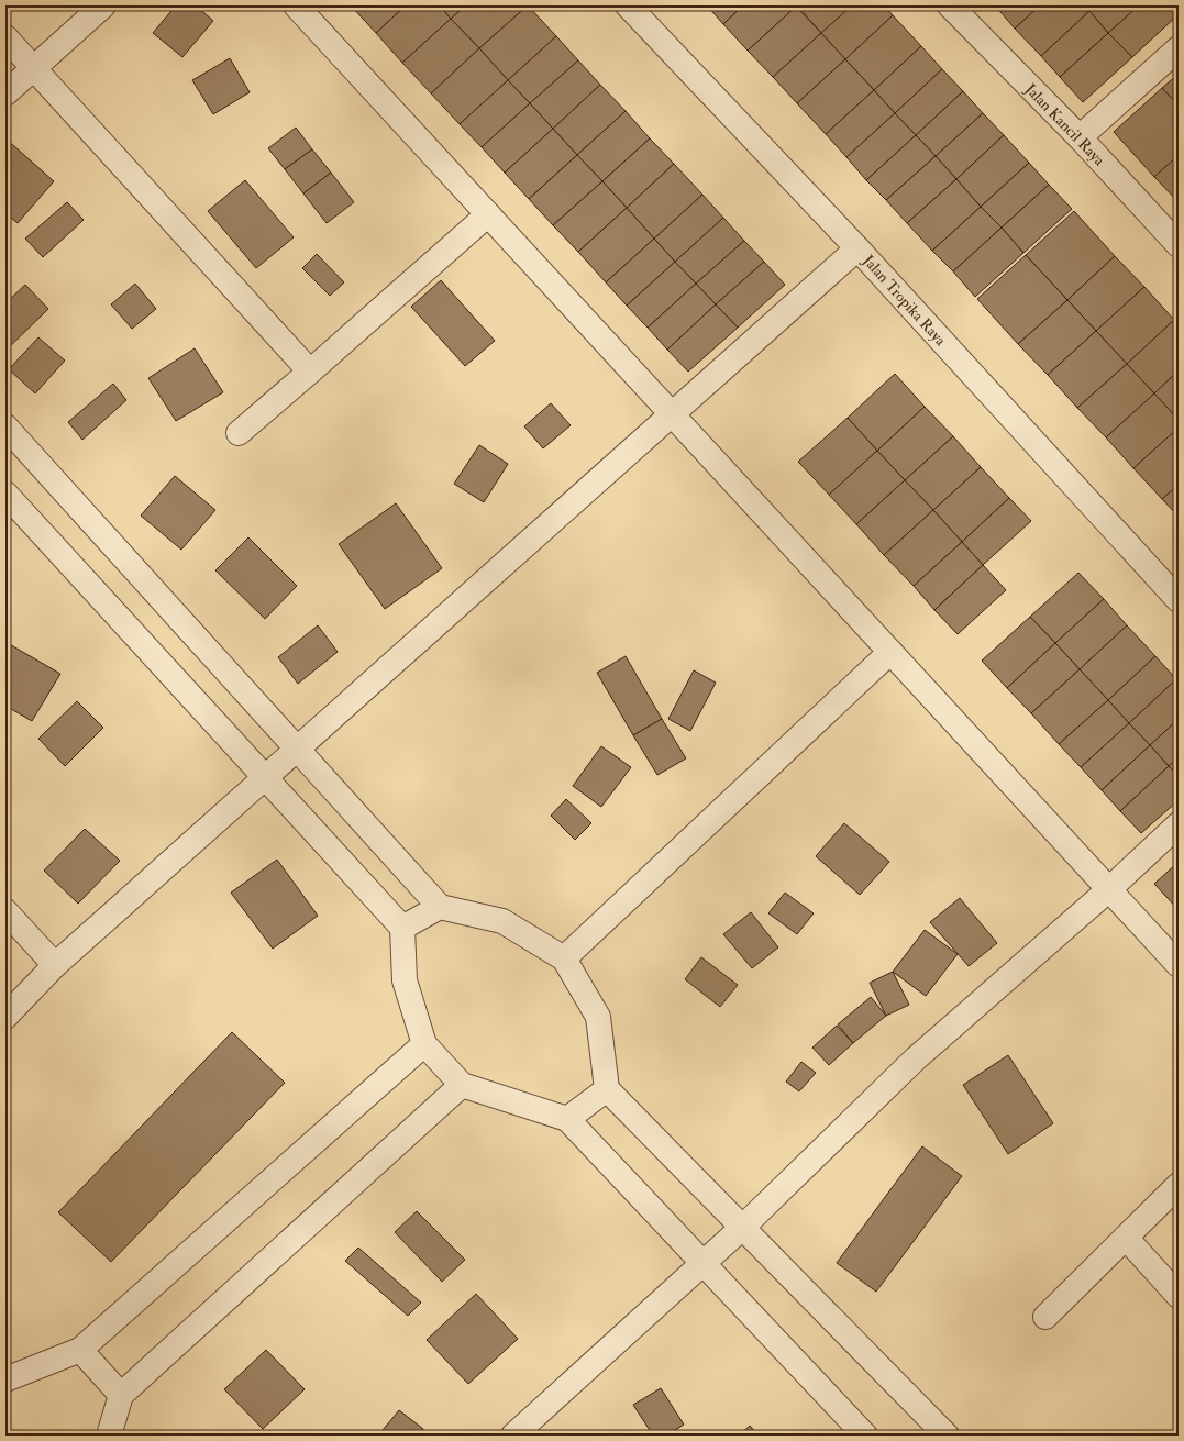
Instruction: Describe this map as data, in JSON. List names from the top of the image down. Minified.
{"streets":{"street":["Jalan Kancil Raya","Jalan Tropika Raya"]}}
